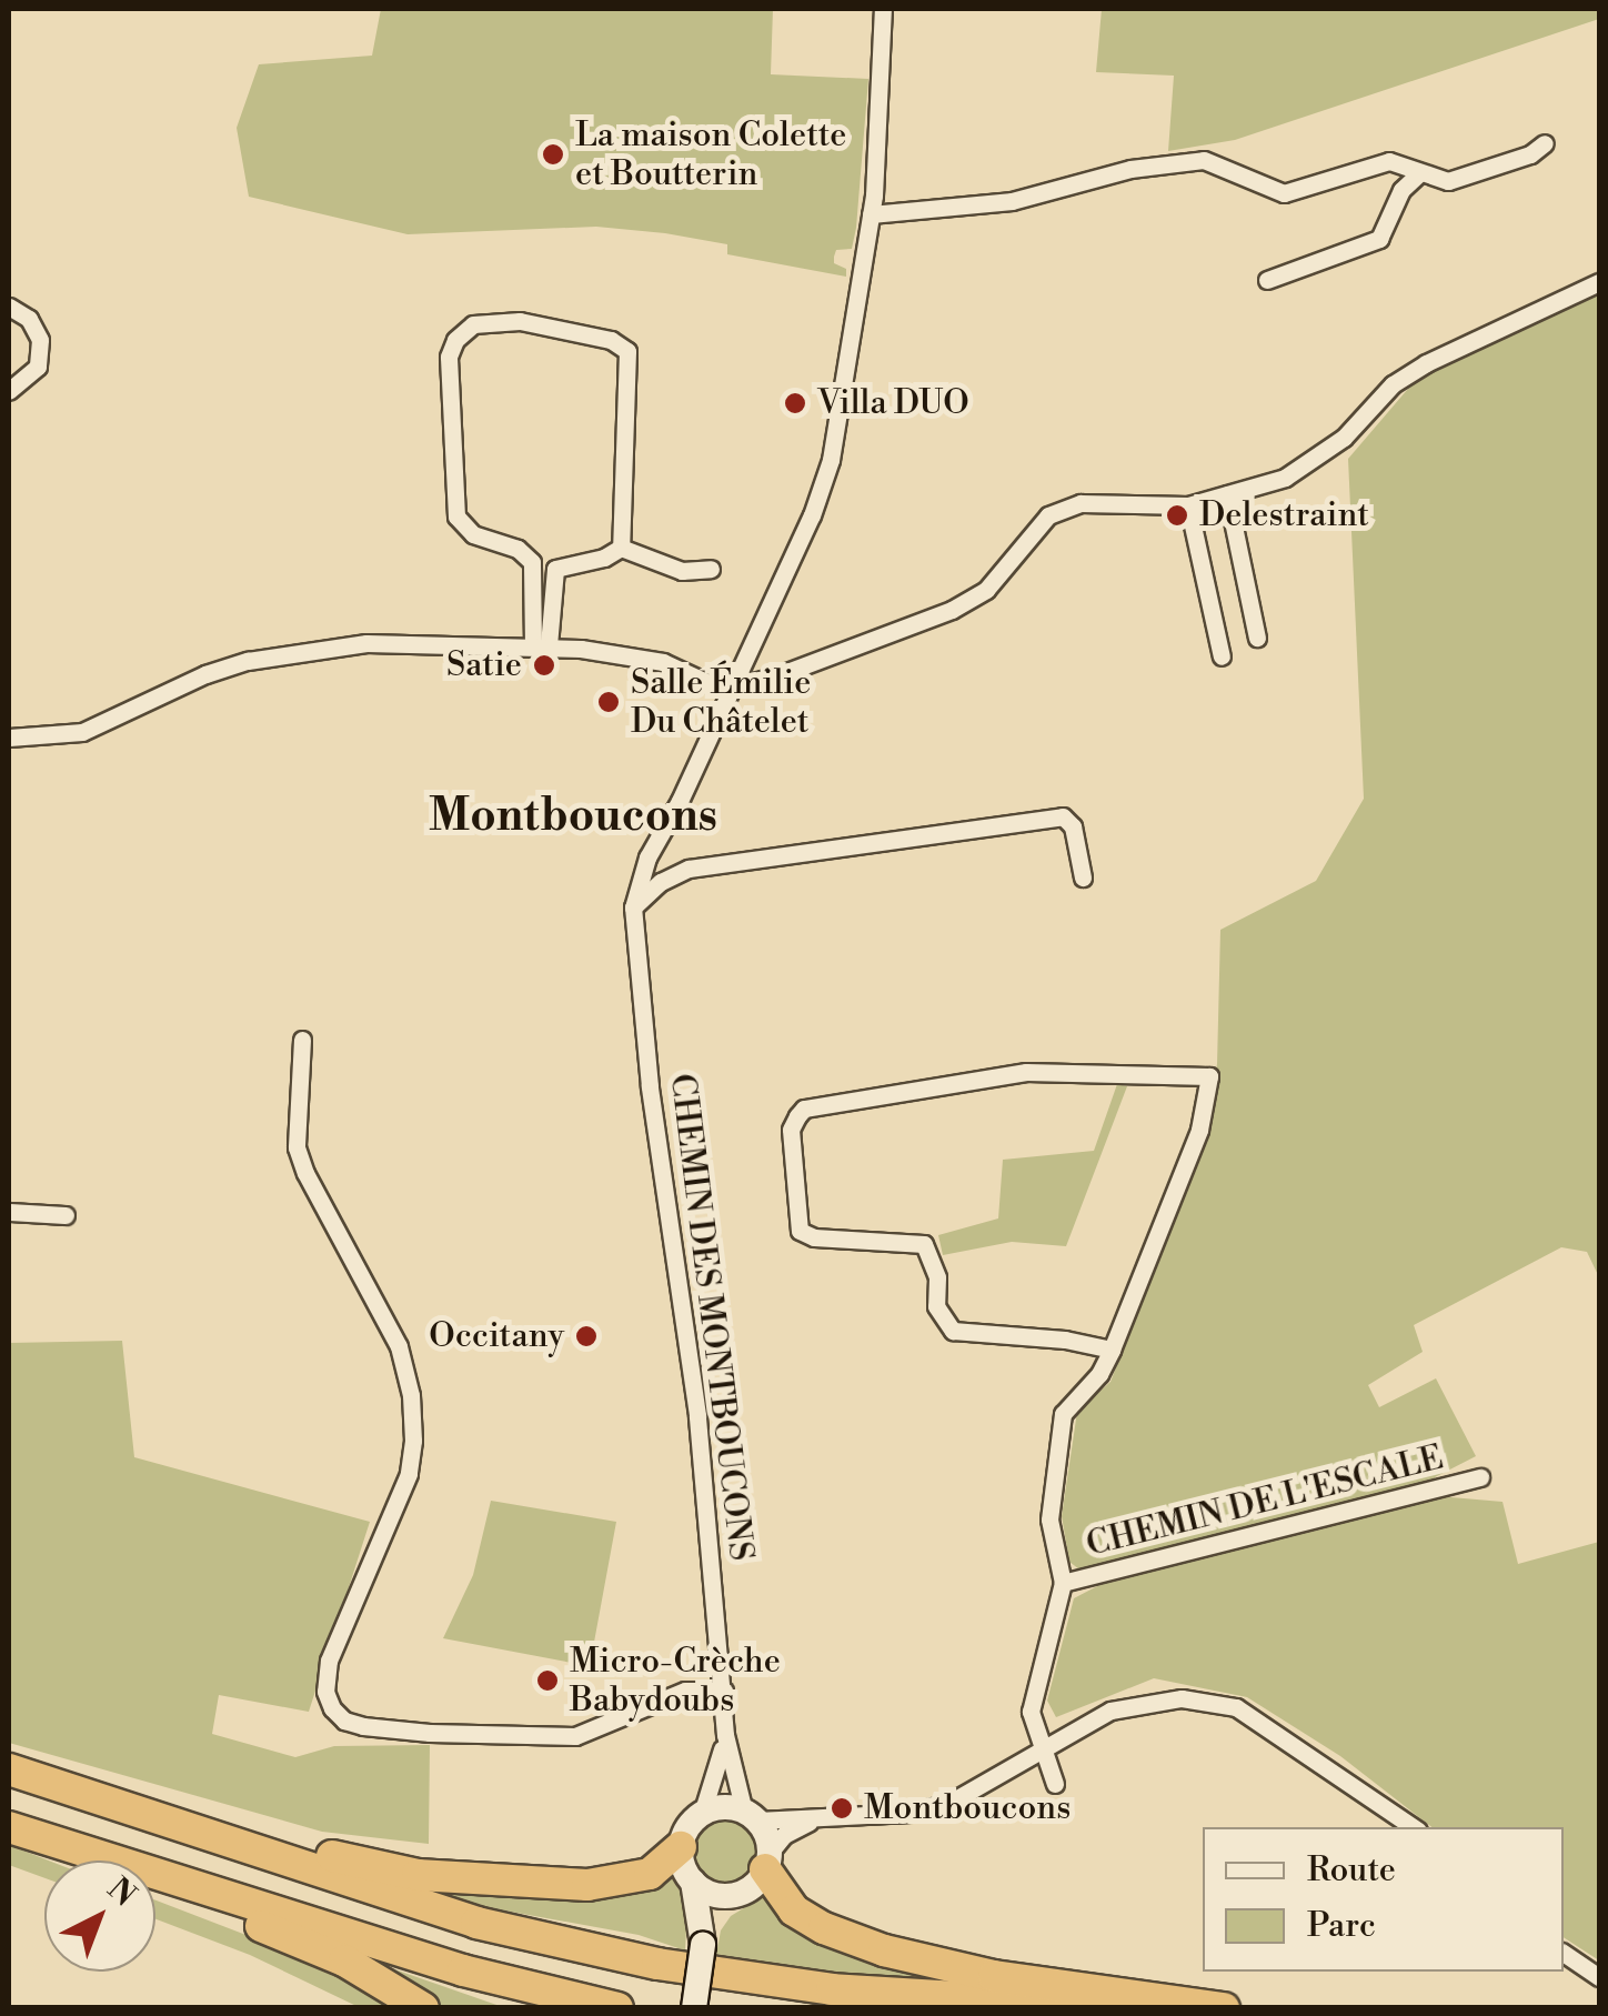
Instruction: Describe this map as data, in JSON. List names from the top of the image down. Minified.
{"streets":{"street":["CHEMIN DES MONTBOUCONS","CHEMIN DE L'ESCALE"]},"districts":["Montboucons"],"places":["La maison Colette et Boutterin","Villa DUO","Delestraint","Satie","Salle Émilie Du Châtelet","Occitany","Micro-Crèche Babydoubs","Montboucons"],"legend":["Route","Parc"],"north":"top right"}
